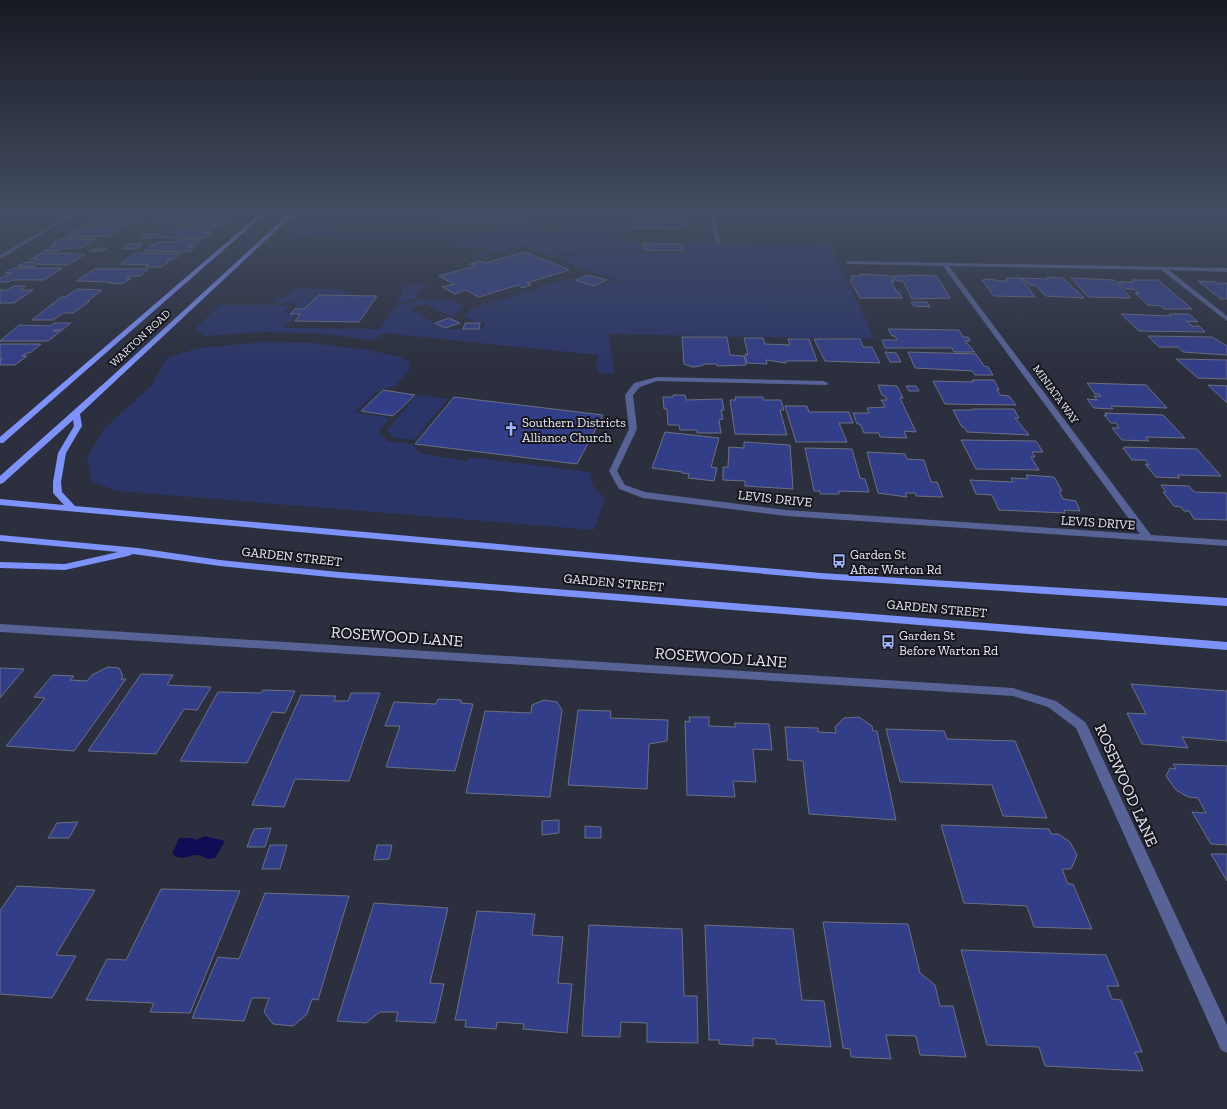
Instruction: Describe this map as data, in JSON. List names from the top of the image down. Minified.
{"streets":{"main road":["WARTON ROAD","GARDEN STREET"],"street":["MINIATA WAY","LEVIS DRIVE","ROSEWOOD LANE"]},"crossings":[["MINIATA WAY","LEVIS DRIVE"]],"places":{"church":["Southern Districts Alliance Church"],"bus stop":["Garden St After Warton Rd","Garden St Before Warton Rd"]}}
